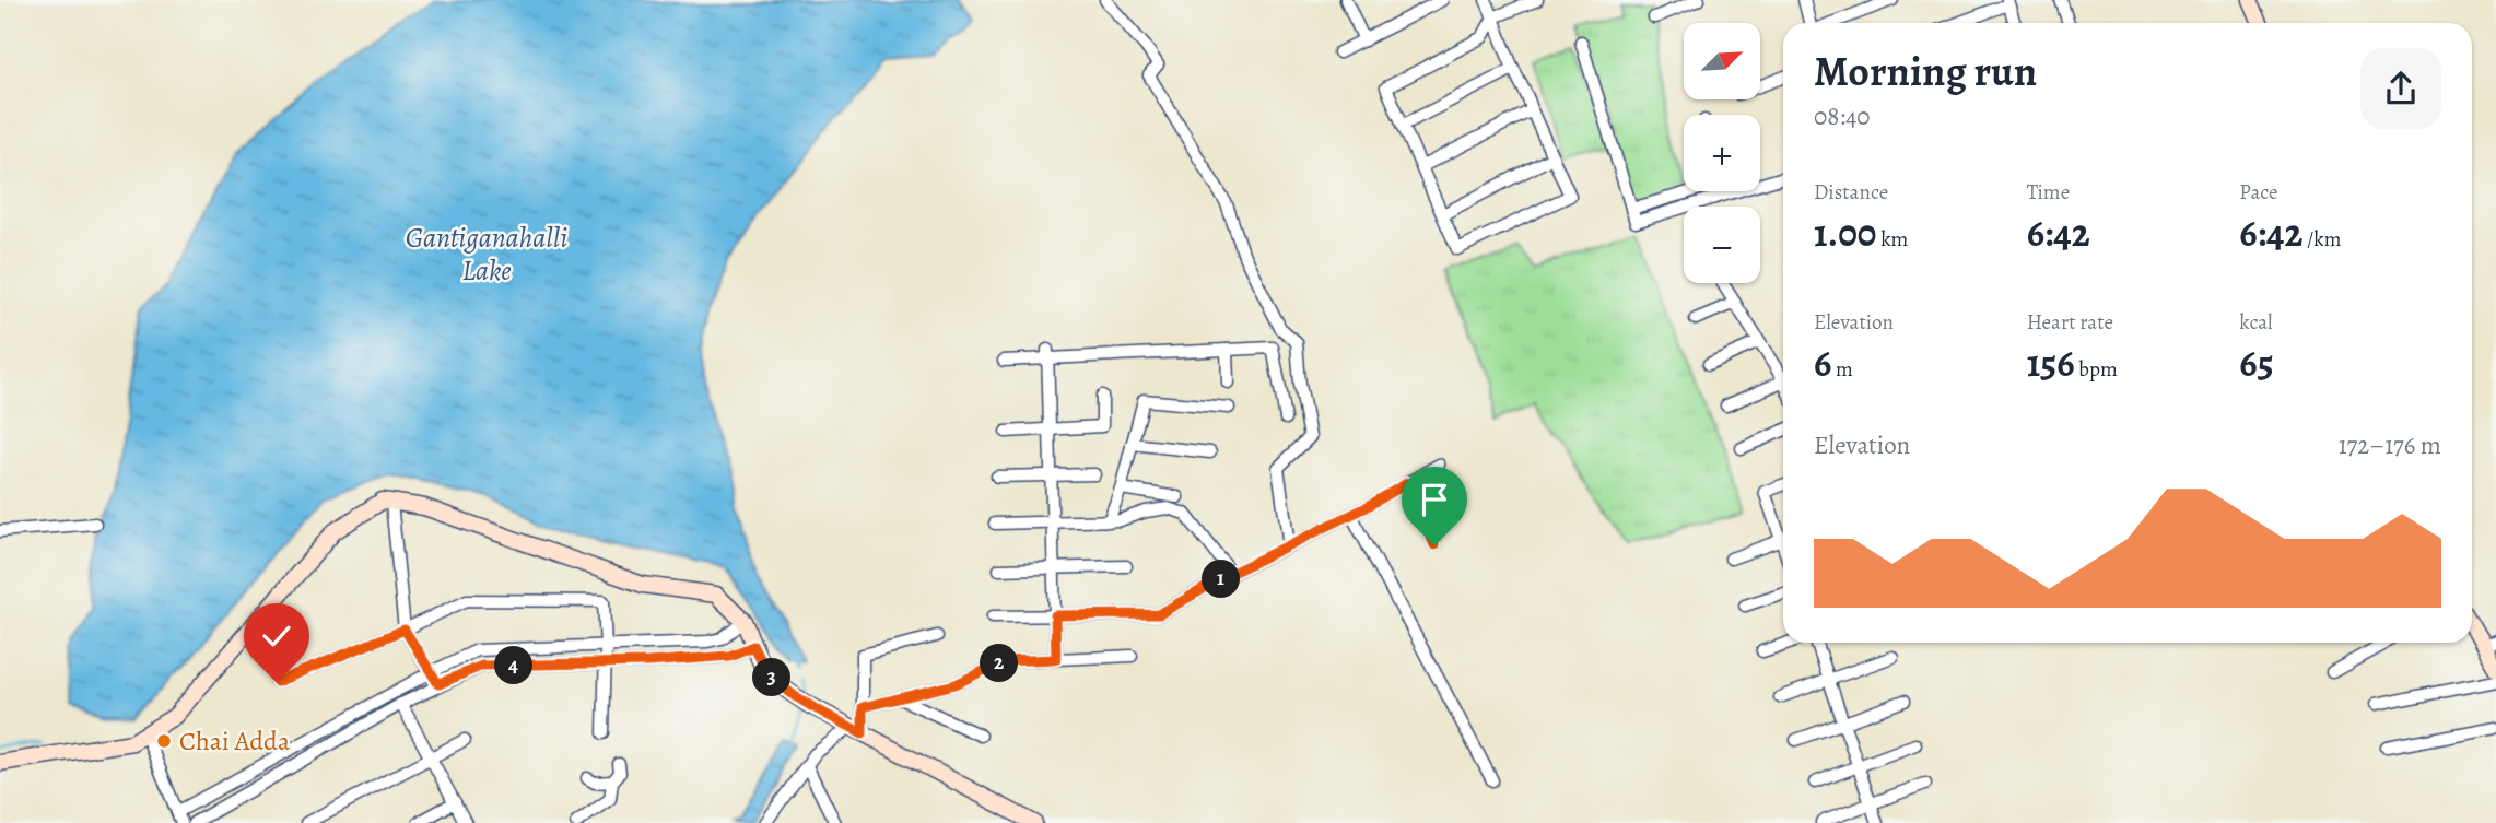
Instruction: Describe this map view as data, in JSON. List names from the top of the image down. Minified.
{"water":["Gantiganahalli Lake"],"places":["Chai Adda"],"north":"top right","page":{"map_buttons":["+","−"],"heading":["Morning run","08:40"],"stats":[["Distance","1.00 km"],["Time","6:42"],["Pace","6:42 /km"],["Elevation","6 m"],["Heart rate","156 bpm"],["kcal","65"]],"chart":["Elevation","172–176 m"],"pins":["1","2","4","3"]}}
